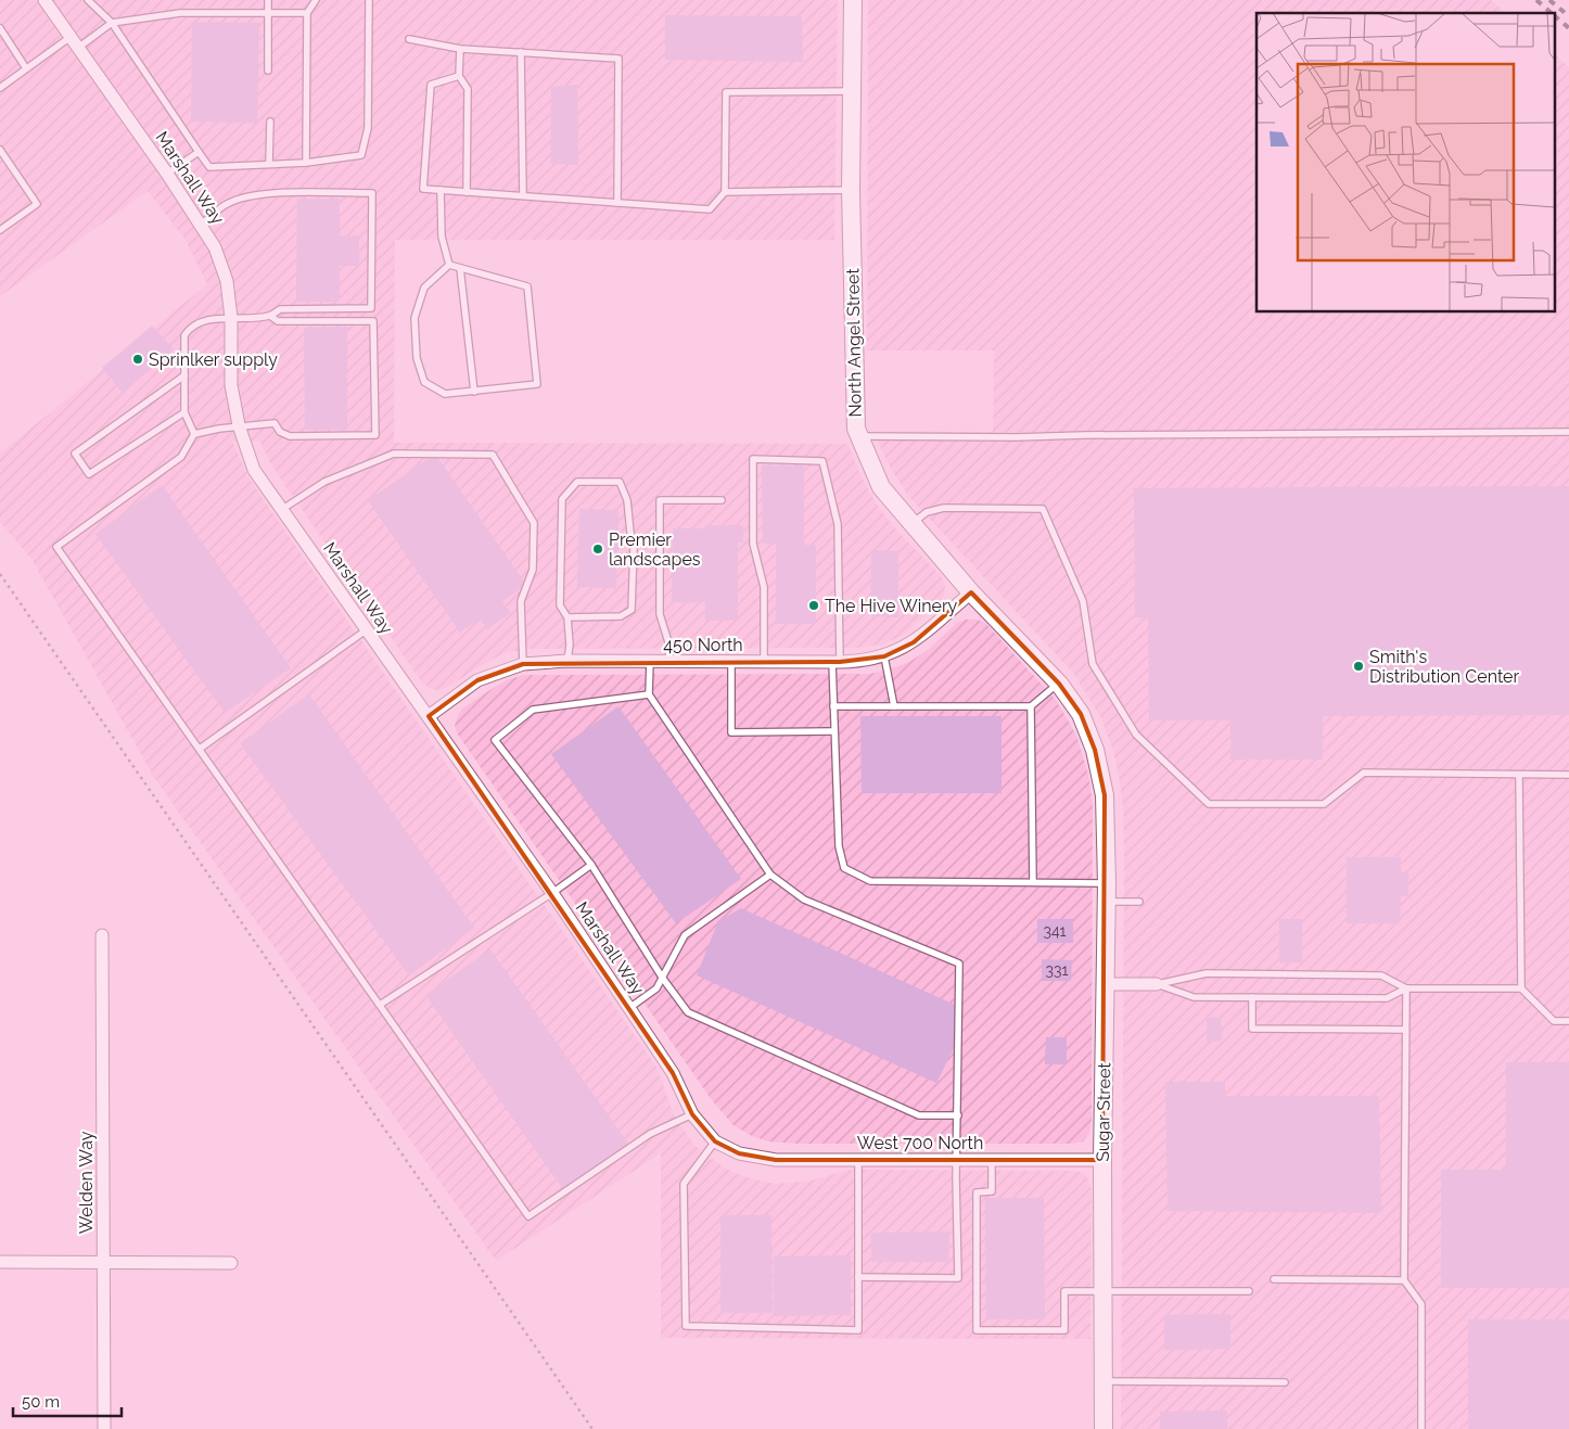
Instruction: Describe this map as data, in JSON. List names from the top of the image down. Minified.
{"streets":{"street":["Marshall Way","North Angel Street","450 North","Sugar Street","West 700 North","Welden Way"]},"crossings":[["Marshall Way","450 North"],["Marshall Way","West 700 North"],["North Angel Street","450 North"],["North Angel Street","Sugar Street"],["Sugar Street","West 700 North"]],"places":["Sprinlker supply","Premier landscapes","The Hive Winery","Smith's Distribution Center"],"house_numbers":["341","331"],"scale_bar":"50 m"}
